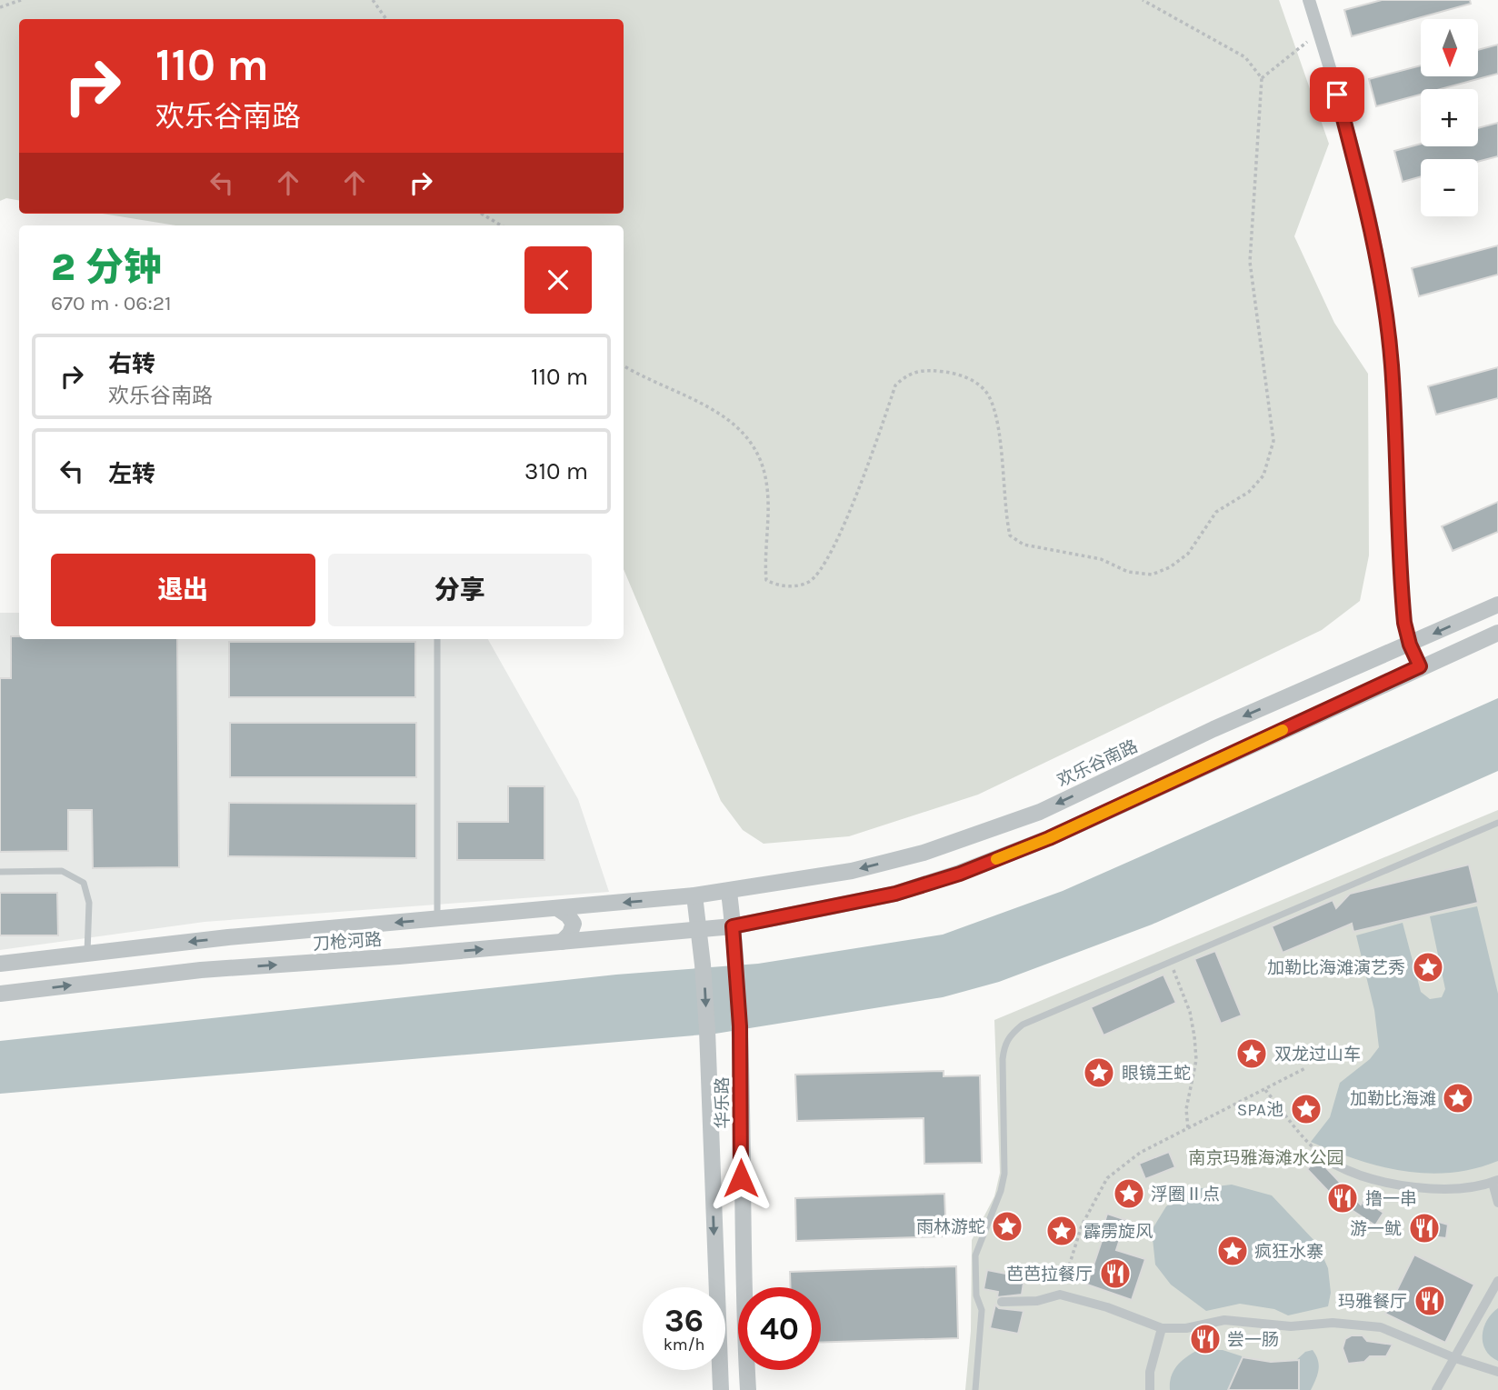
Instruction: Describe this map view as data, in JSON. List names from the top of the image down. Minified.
{"streets":{"street":["欢乐谷南路","刀枪河路","华乐路"]},"crossings":[["欢乐谷南路","刀枪河路"],["欢乐谷南路","华乐路"],["刀枪河路","华乐路"]],"parks":["南京玛雅海滩水公园"],"places":{"place":["加勒比海滩演艺秀","双龙过山车","眼镜王蛇","加勒比海滩","SPA池","浮圈Ⅱ点","雨林游蛇","霹雳旋风","疯狂水寨"],"restaurant":["撸一串","游一鱿","芭芭拉餐厅","玛雅餐厅","尝一肠"]},"north":"bottom","page":{"map_buttons":["+","−"],"turn":["110 m","欢乐谷南路"],"heading":["2 分钟","670 m · 06:21"],"list":[{"name":"右转","note":"欢乐谷南路","value":"110 m"},{"name":"左转","value":"310 m"}],"buttons":["退出","分享"],"speed":"36 km/h","limit":"40"}}
